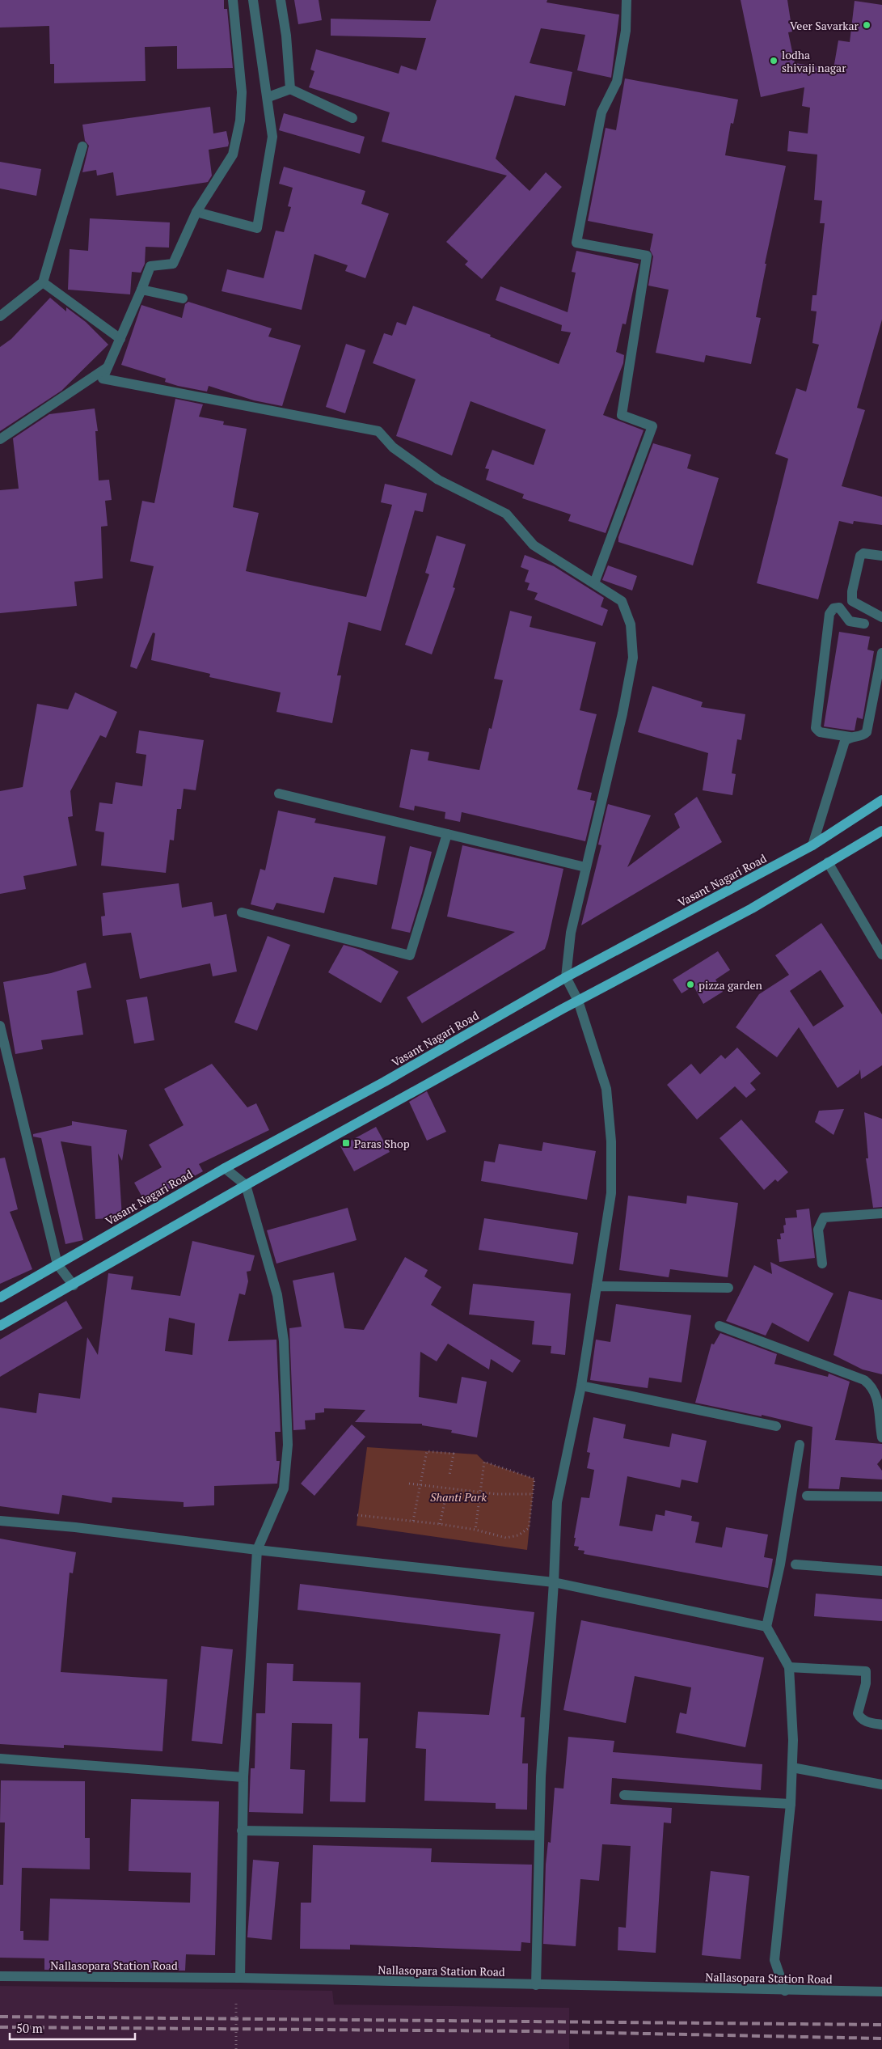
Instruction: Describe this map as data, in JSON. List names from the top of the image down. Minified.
{"streets":{"main road":["Vasant Nagari Road"],"street":["Nallasopara Station Road"]},"parks":["Shanti Park"],"places":{"other":["Veer Savarkar","lodha shivaji nagar","pizza garden"],"transit":["Paras Shop"]},"scale_bar":"50 m"}
